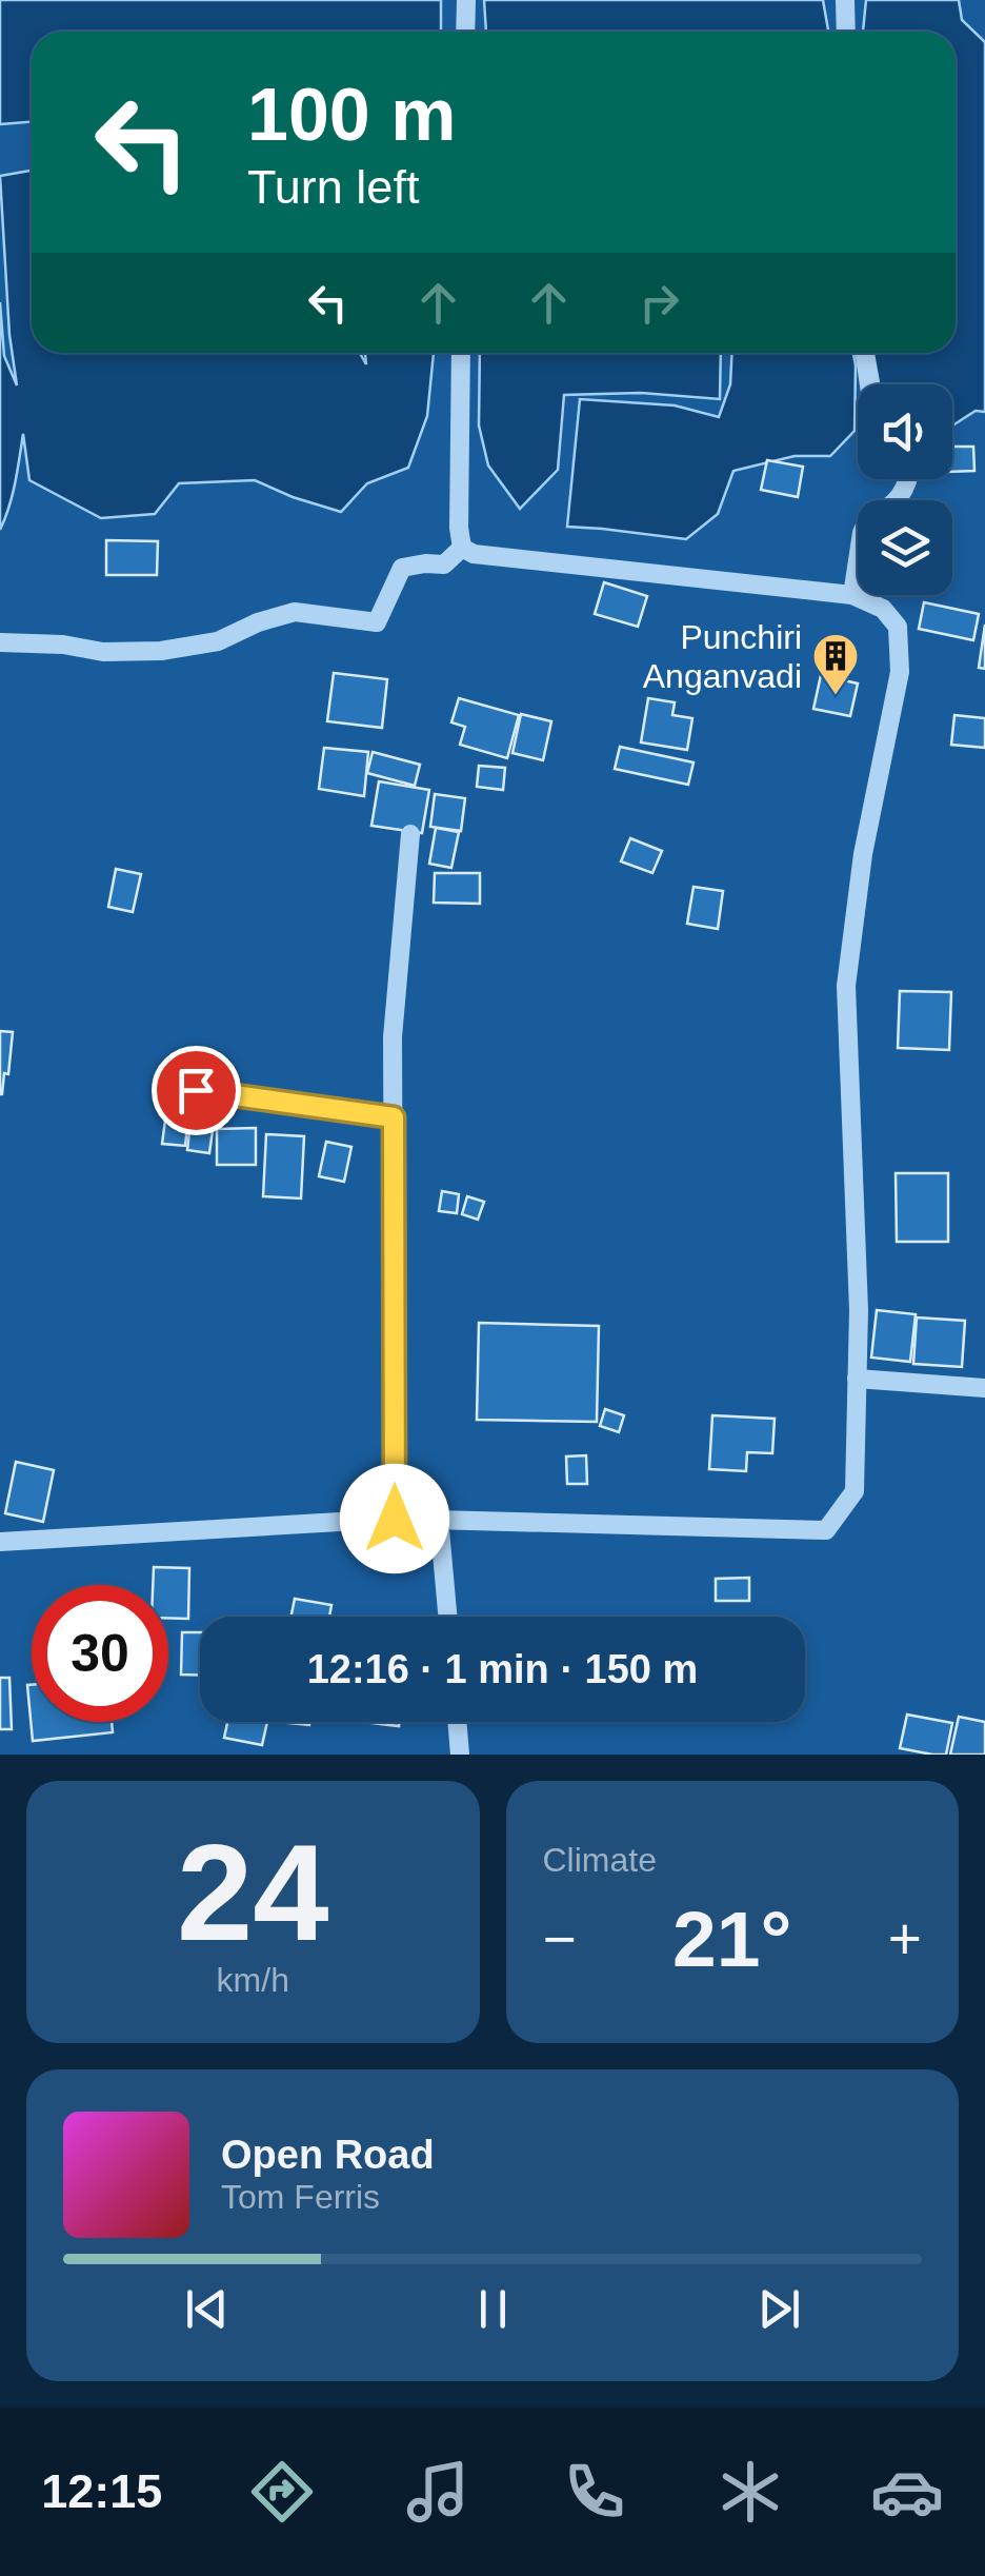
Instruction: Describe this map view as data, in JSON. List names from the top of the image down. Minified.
{"places":{"building":["Punchiri Anganvadi"]},"page":{"turn":["100 m","Turn left"],"limit":"30","trip":"12:16 · 1 min · 150 m","tile":[["24","km/h"],"Climate"],"heat":["−","21°","+"],"song":["Open Road","Tom Ferris"],"tabs":"12:15"}}
